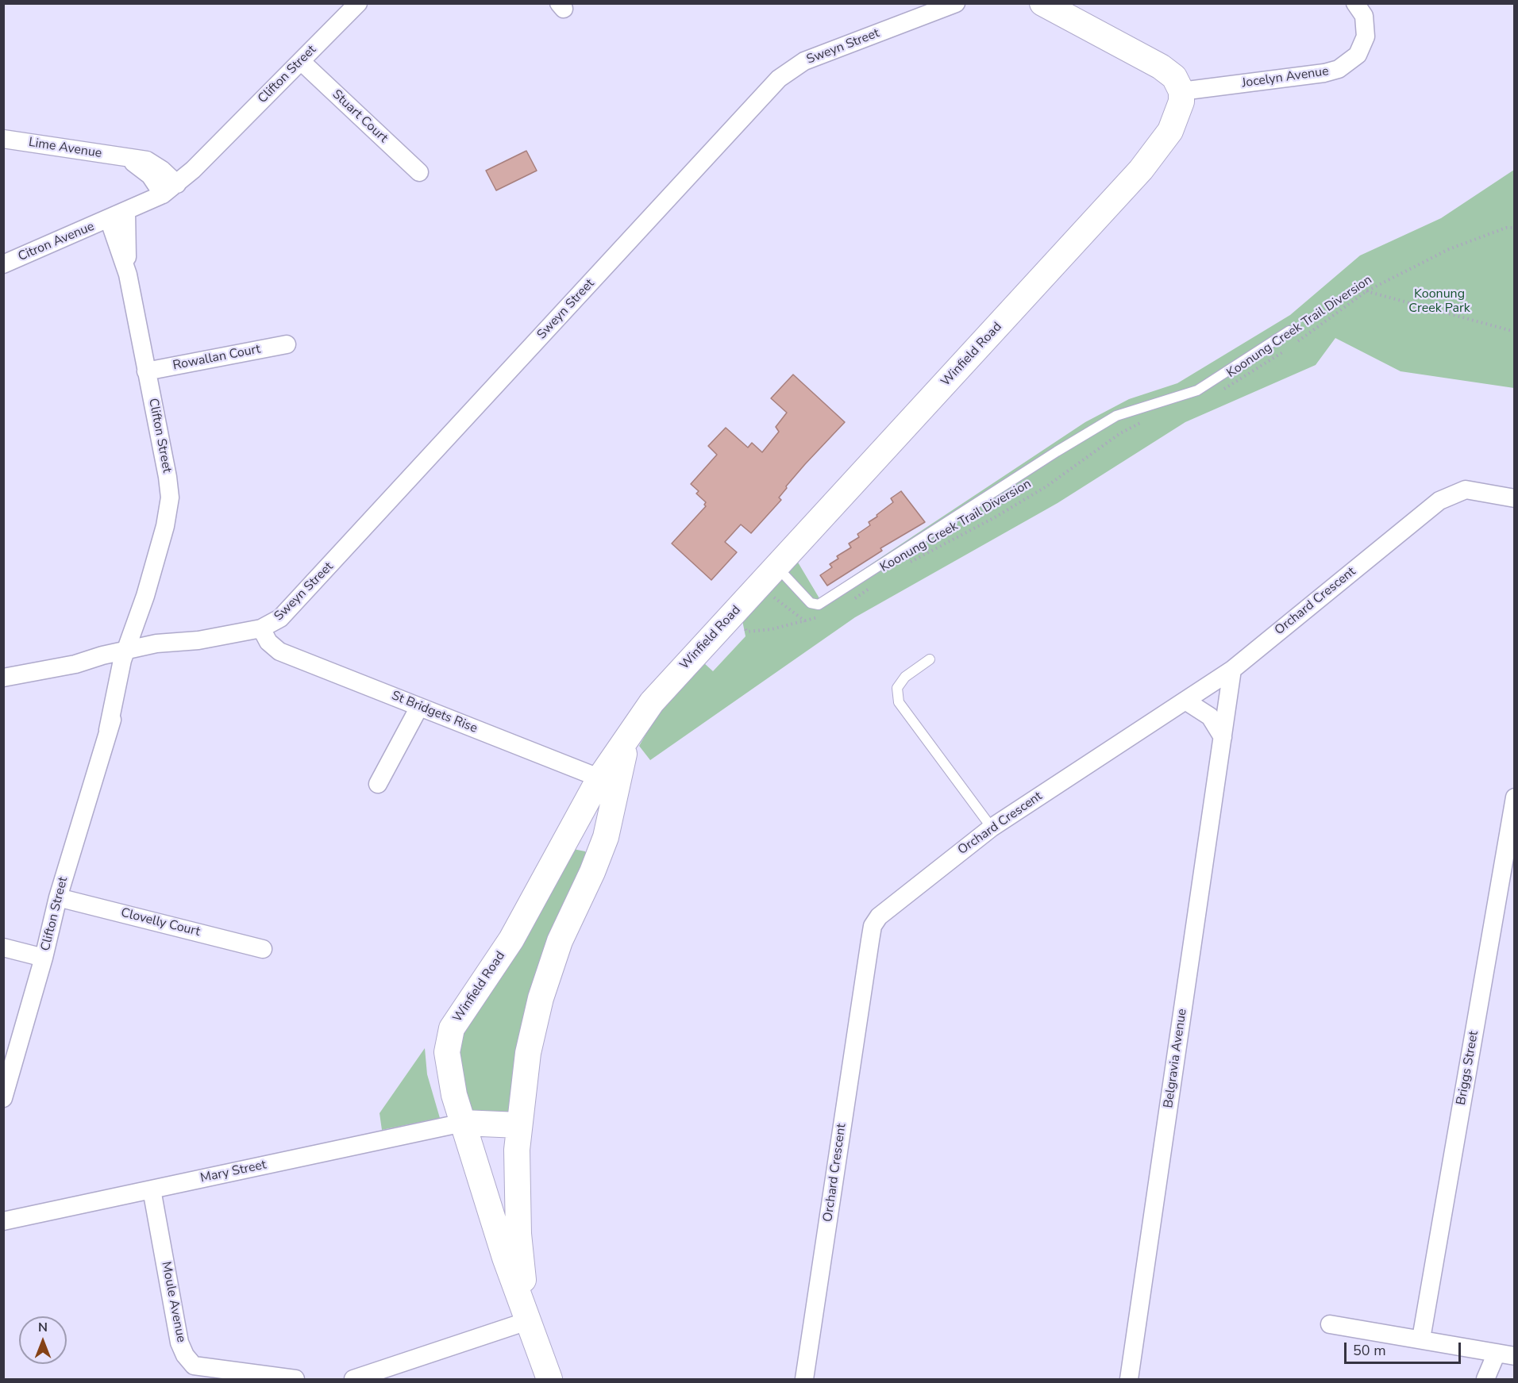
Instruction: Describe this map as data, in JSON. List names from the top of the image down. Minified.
{"streets":{"street":["Sweyn Street","Clifton Street","Jocelyn Avenue","Stuart Court","Lime Avenue","Citron Avenue","Winfield Road","Rowallan Court","Orchard Crescent","St Bridgets Rise","Clovelly Court","Belgravia Avenue","Briggs Street","Mary Street","Moule Avenue"],"path":["Koonung Creek Trail Diversion"]},"crossings":[["Sweyn Street","Clifton Street"],["Sweyn Street","St Bridgets Rise"],["Clifton Street","Stuart Court"],["Clifton Street","Lime Avenue"],["Clifton Street","Citron Avenue"],["Clifton Street","Rowallan Court"],["Clifton Street","Clovelly Court"],["Jocelyn Avenue","Winfield Road"],["Winfield Road","St Bridgets Rise"],["Winfield Road","Mary Street"],["Orchard Crescent","Belgravia Avenue"],["Mary Street","Moule Avenue"]],"parks":["Koonung Creek Park"],"scale_bar":"50 m","north":"top"}
